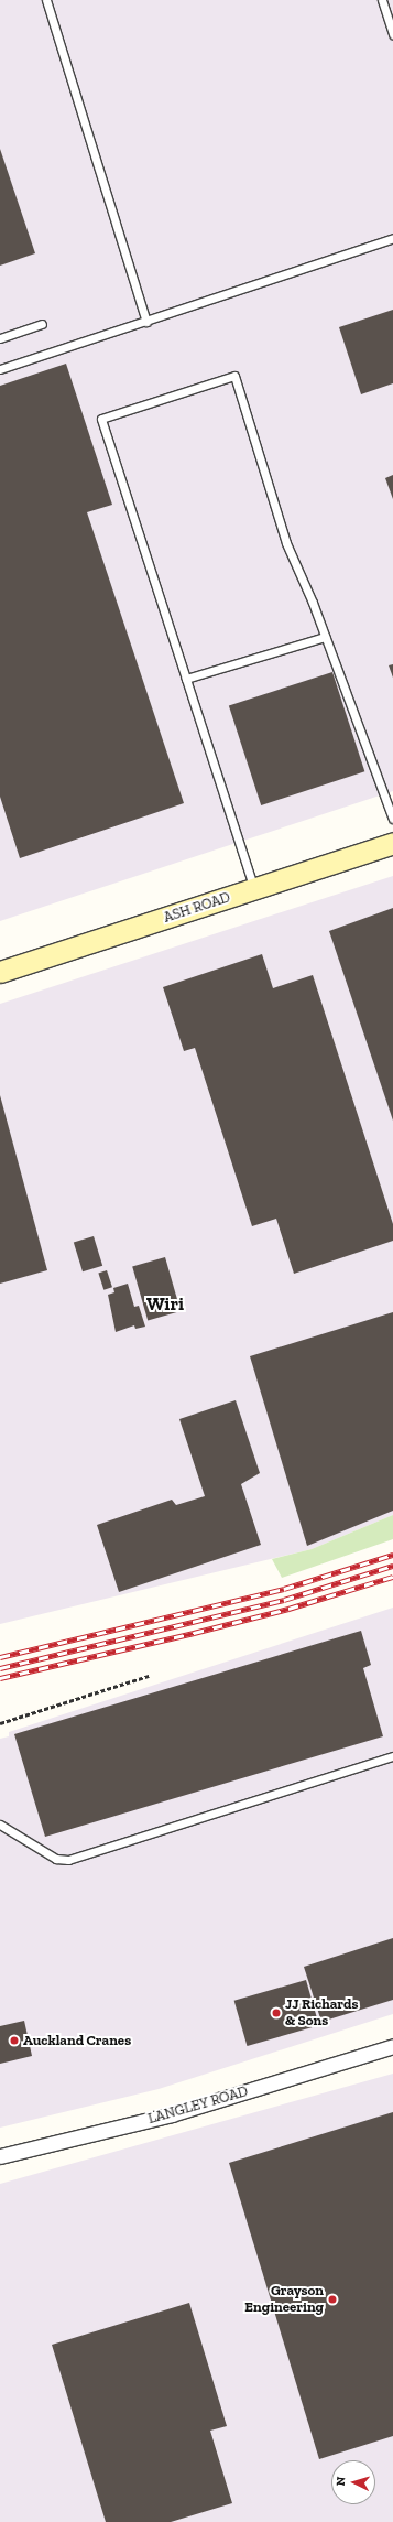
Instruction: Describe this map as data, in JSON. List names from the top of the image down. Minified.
{"streets":{"main road":["ASH ROAD"],"street":["LANGLEY ROAD"]},"districts":["Wiri"],"places":["JJ Richards & Sons","Auckland Cranes","Grayson Engineering"],"north":"left"}
